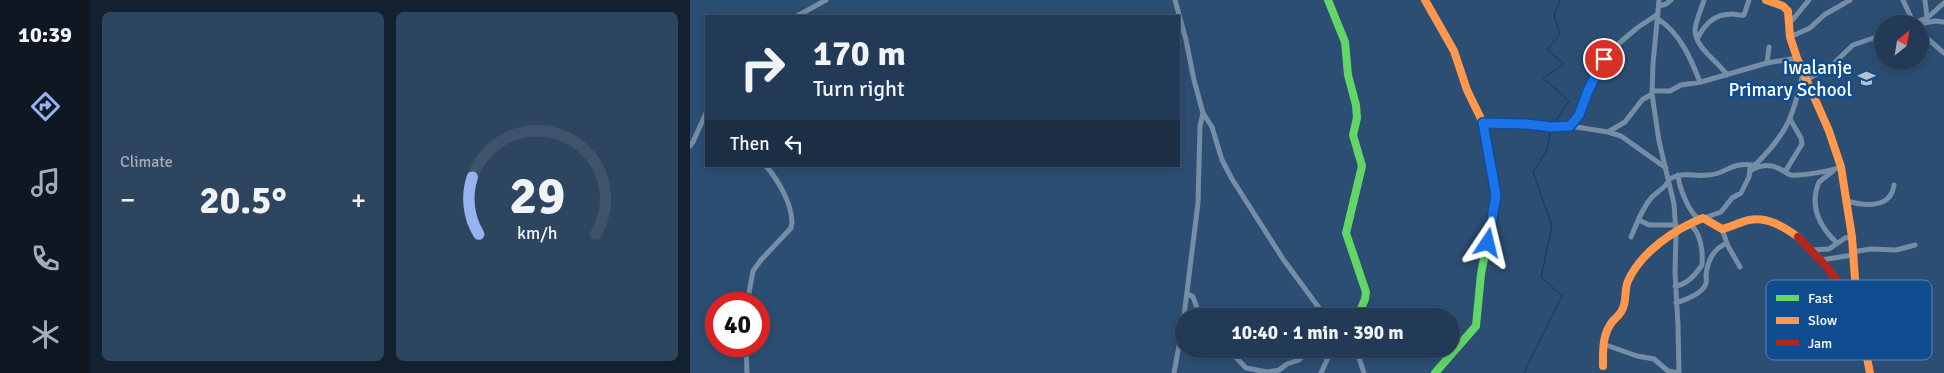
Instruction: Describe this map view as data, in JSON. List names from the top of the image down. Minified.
{"places":{"school or university":["Iwalanje Primary School"]},"legend":["Fast","Slow","Jam"],"north":"top right","page":{"tabs":"10:39","tile":"Climate","turn":["170 m","Turn right"],"then":"Then","heat":["−","20.5°","+"],"limit":"40","trip":"10:40 · 1 min · 390 m","gauge":["29","km/h"]}}
